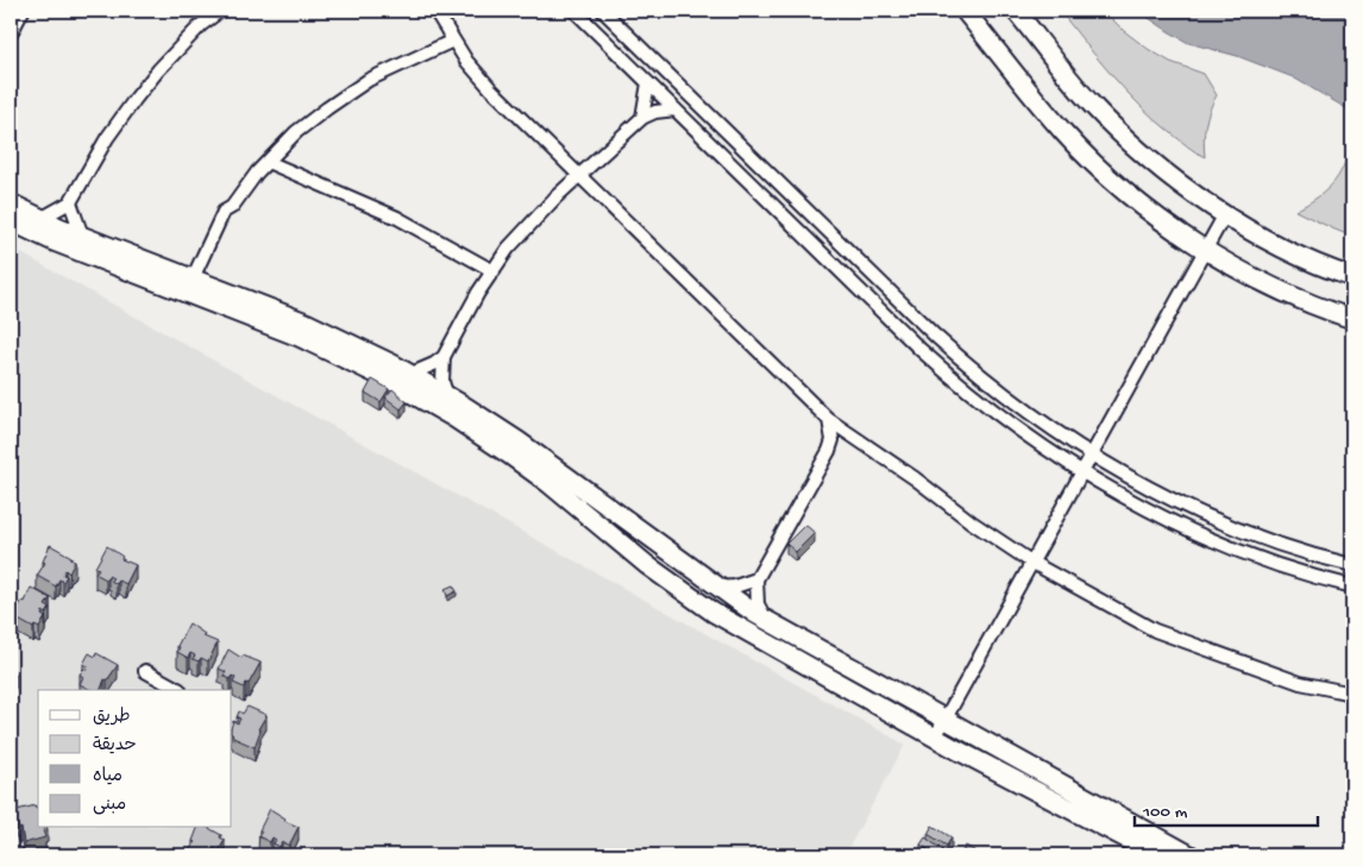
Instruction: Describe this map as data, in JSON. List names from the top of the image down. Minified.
{"legend":["طريق","حديقة","مياه","مبنى"],"scale_bar":"100 m"}
